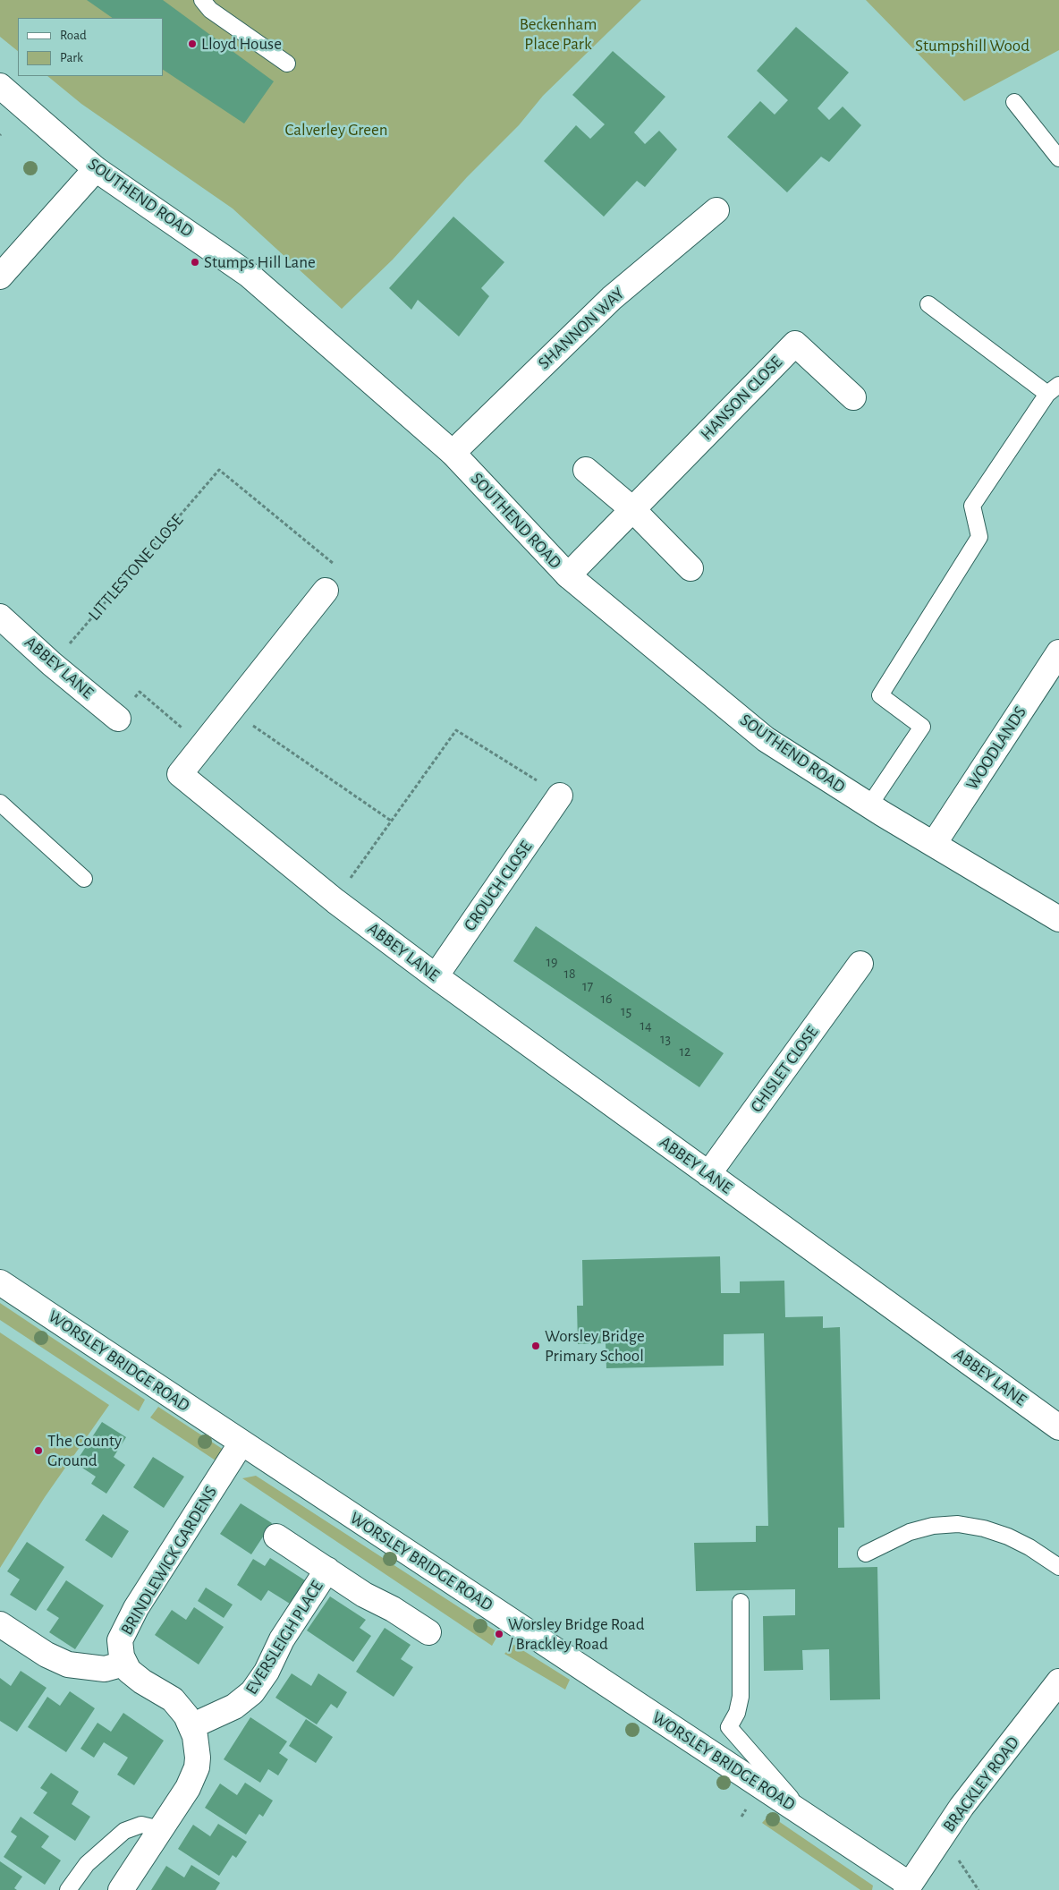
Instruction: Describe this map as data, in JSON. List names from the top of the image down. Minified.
{"streets":{"street":["SOUTHEND ROAD","SHANNON WAY","HANSON CLOSE","ABBEY LANE","WOODLANDS","CROUCH CLOSE","CHISLET CLOSE","WORSLEY BRIDGE ROAD","BRINDLEWICK GARDENS","EVERSLEIGH PLACE","BRACKLEY ROAD"],"path":["LITTLESTONE CLOSE"]},"crossings":[["SOUTHEND ROAD","SHANNON WAY"],["SOUTHEND ROAD","HANSON CLOSE"],["SOUTHEND ROAD","WOODLANDS"],["LITTLESTONE CLOSE","ABBEY LANE"],["ABBEY LANE","CROUCH CLOSE"],["ABBEY LANE","CHISLET CLOSE"],["WORSLEY BRIDGE ROAD","BRINDLEWICK GARDENS"],["WORSLEY BRIDGE ROAD","BRACKLEY ROAD"]],"parks":["Beckenham Place Park","Stumpshill Wood","Calverley Green"],"places":["Lloyd House","Stumps Hill Lane","Worsley Bridge Primary School","The County Ground","Worsley Bridge Road / Brackley Road"],"house_numbers":["19","18","17","16","15","14","13","12"],"legend":["Road","Park"]}
